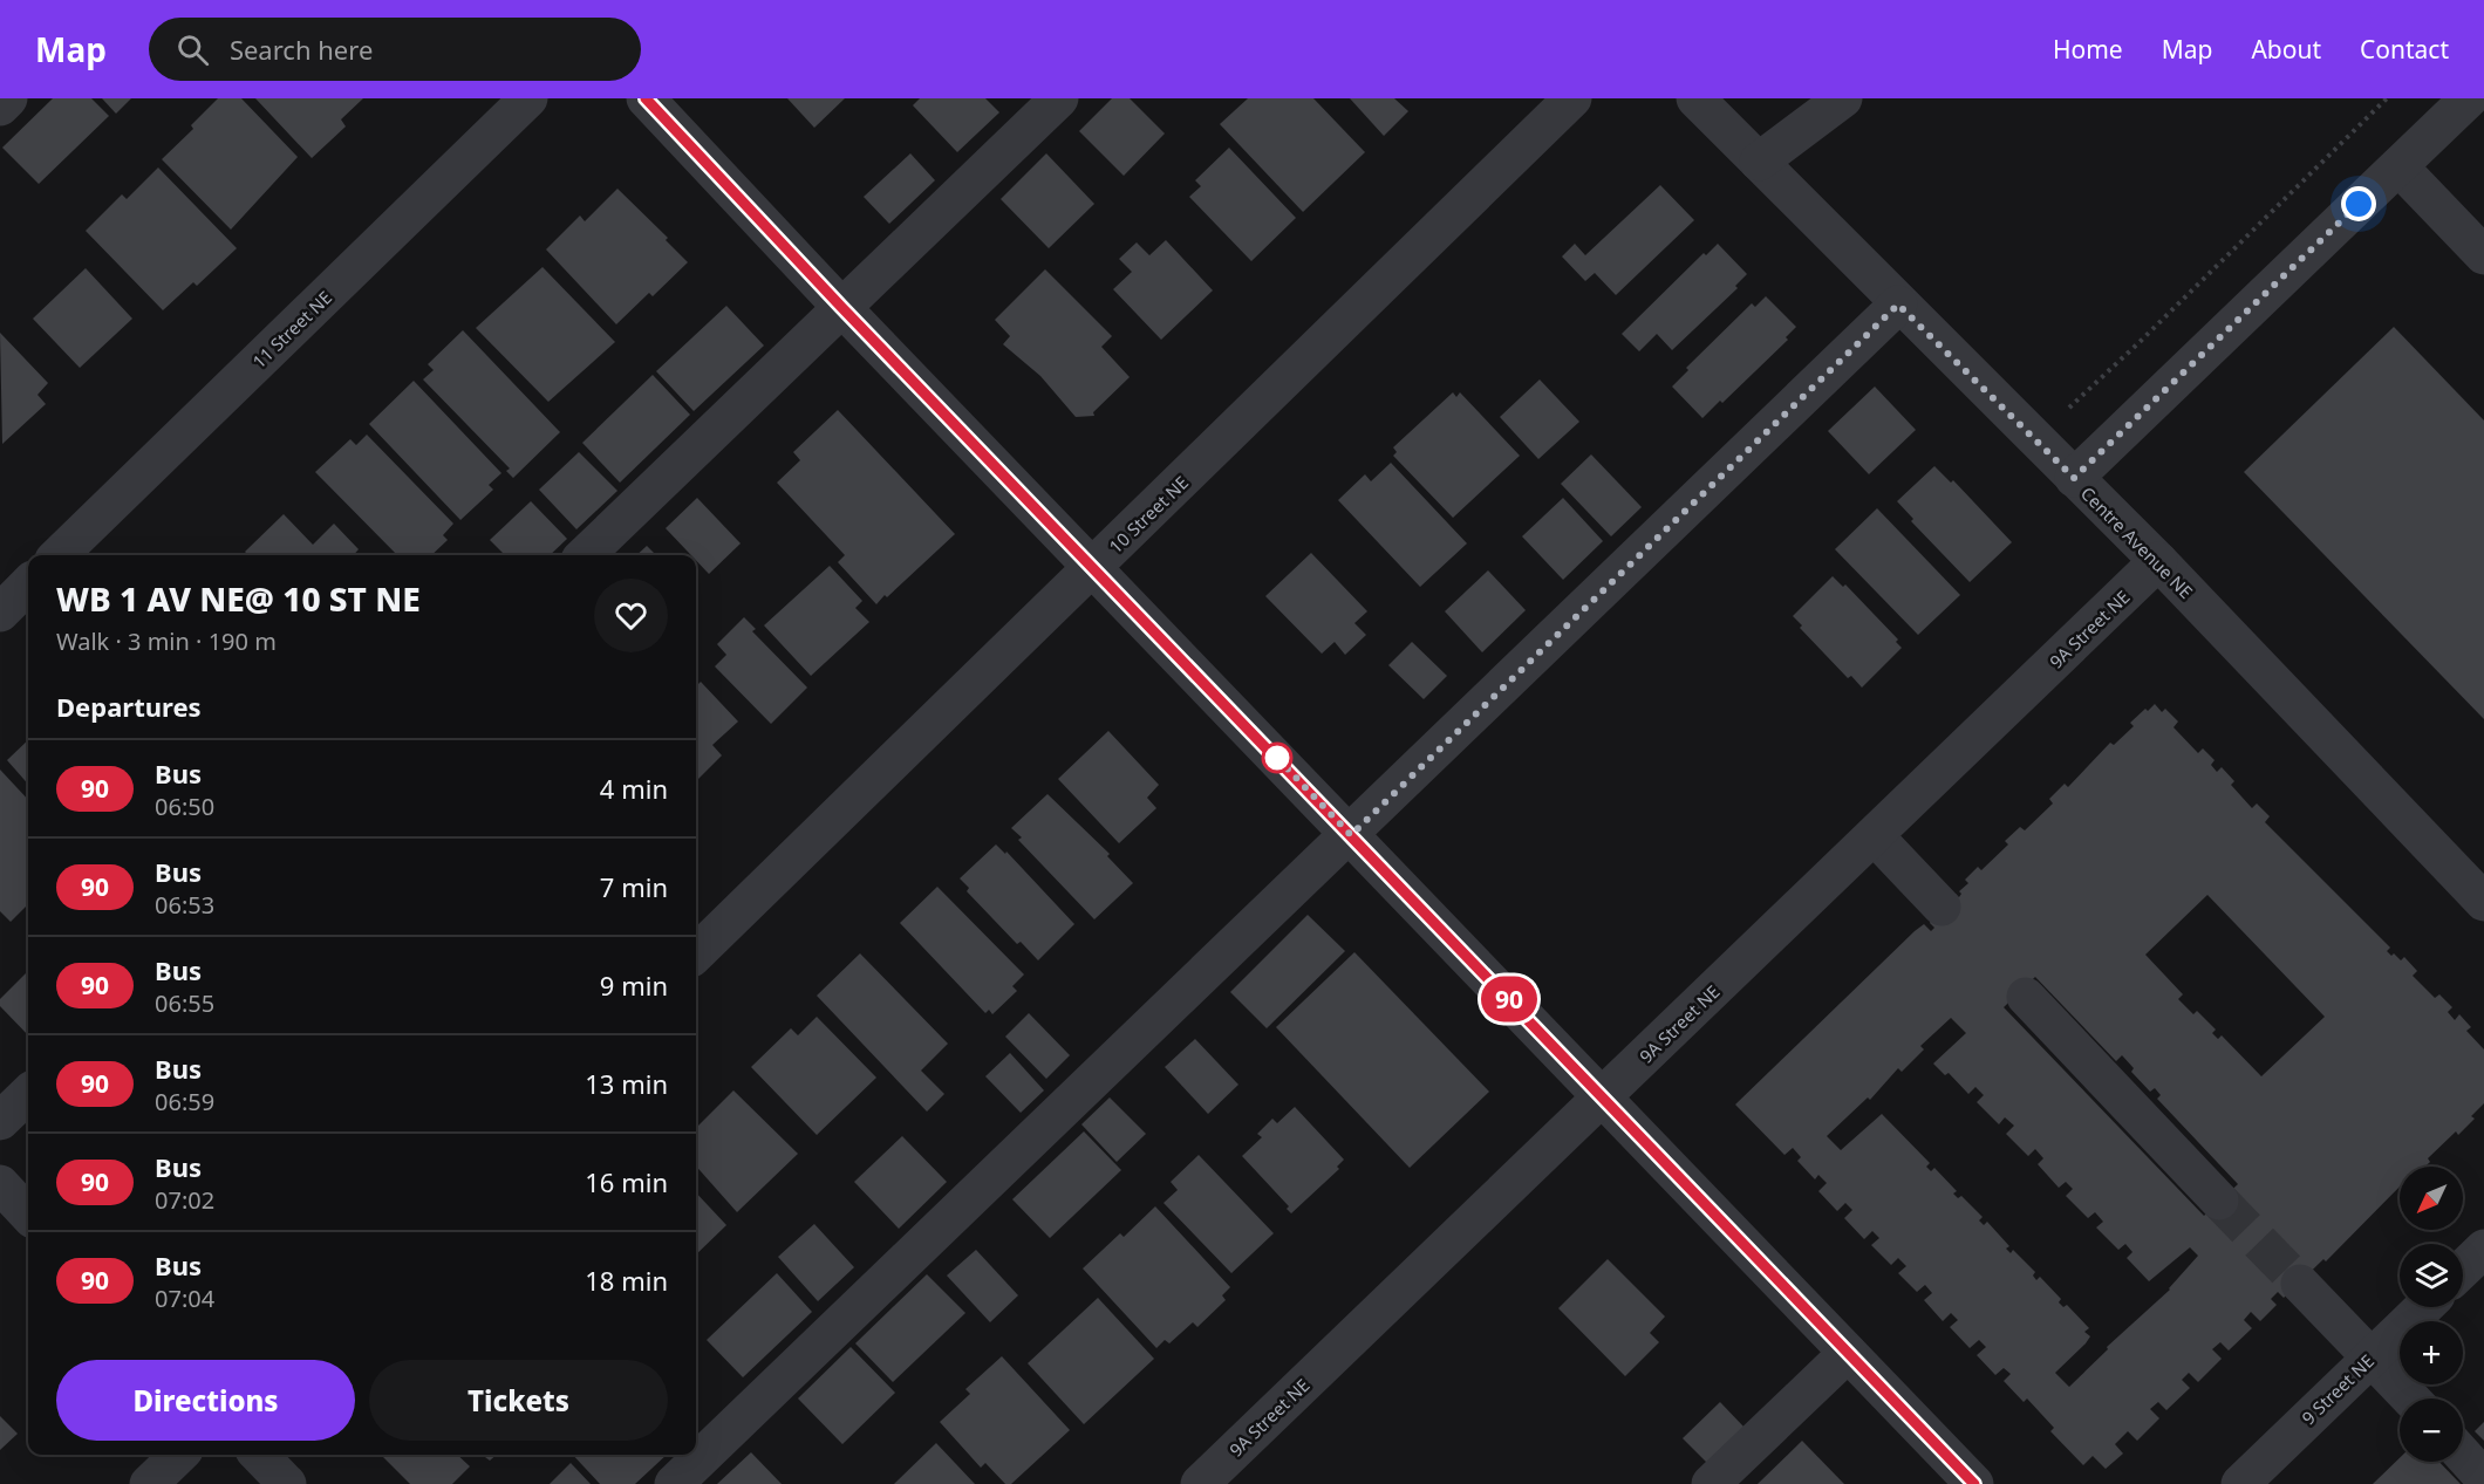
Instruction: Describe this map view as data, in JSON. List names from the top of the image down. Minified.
{"streets":{"street":["11 Street NE","10 Street NE","Centre Avenue NE","9A Street NE","9 Street NE"]},"crossings":[["Centre Avenue NE","9A Street NE"]],"lines":["bus line 90"],"north":"bottom left","page":{"header":"Map","search":"Search here","nav":["Home","Map","About","Contact"],"on_map":"90","heading":[["WB 1 AV NE@ 10 ST NE","Walk · 3 min · 190 m"],"Departures"],"list":[{"mark":"90","name":"Bus","note":"06:50","value":"4 min"},{"mark":"90","name":"Bus","note":"06:53","value":"7 min"},{"mark":"90","name":"Bus","note":"06:55","value":"9 min"},{"mark":"90","name":"Bus","note":"06:59","value":"13 min"},{"mark":"90","name":"Bus","note":"07:02","value":"16 min"},{"mark":"90","name":"Bus","note":"07:04","value":"18 min"}],"map_buttons":["+","−"],"buttons":["Directions","Tickets"]}}
